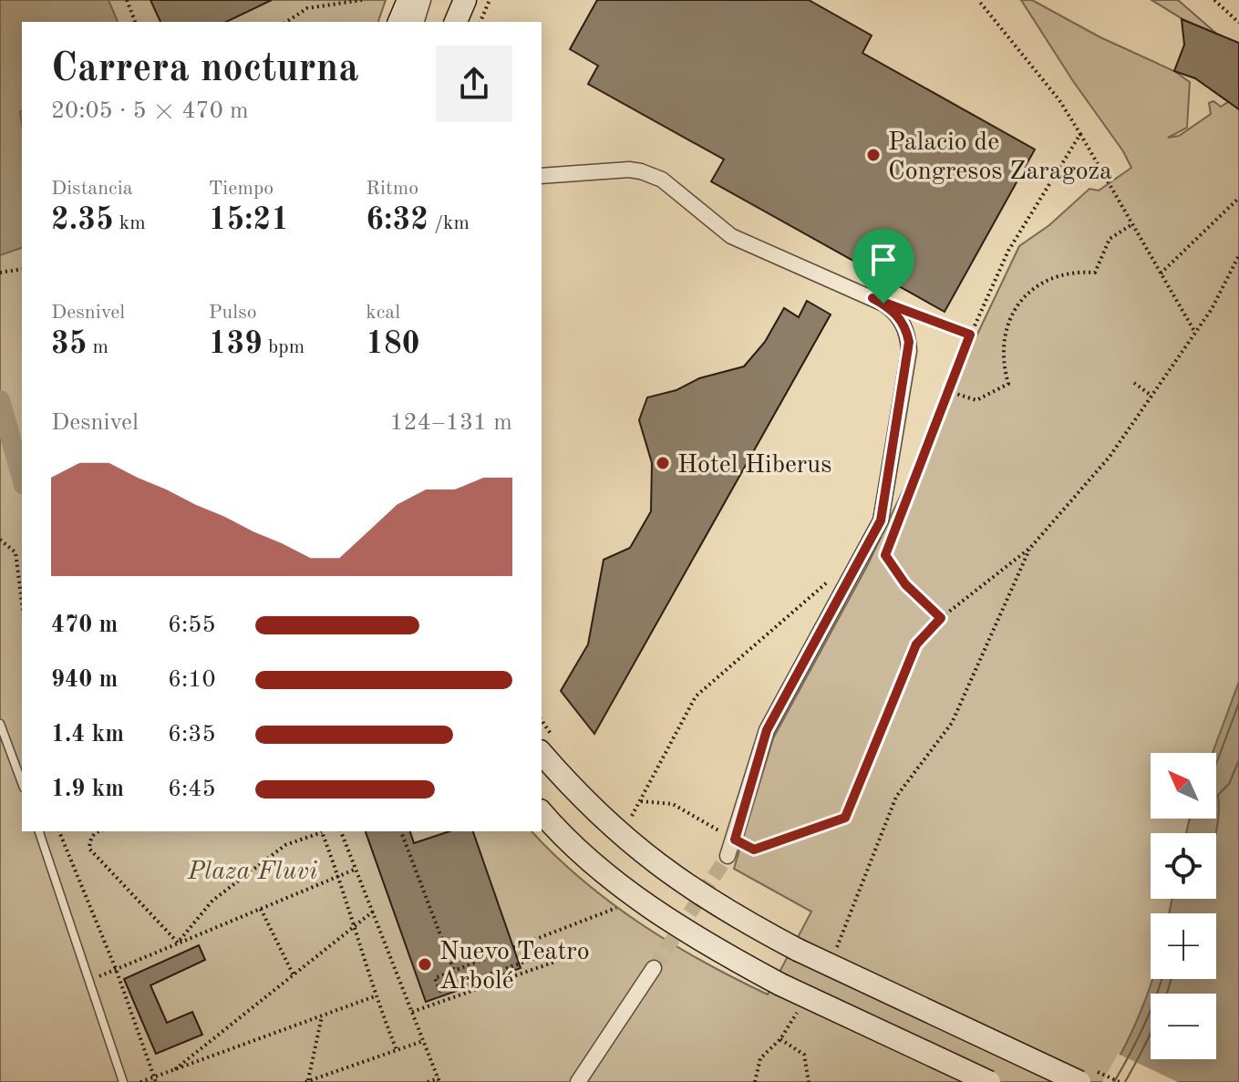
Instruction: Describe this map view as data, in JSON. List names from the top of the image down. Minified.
{"parks":["Plaza Fluvi"],"places":["Palacio de Congresos Zaragoza","Hotel Hiberus","Nuevo Teatro Arbolé"],"north":"top left","page":{"heading":["Carrera nocturna","20:05 · 5 × 470 m"],"stats":[["Distancia","2.35 km"],["Tiempo","15:21"],["Ritmo","6:32 /km"],["Desnivel","35 m"],["Pulso","139 bpm"],["kcal","180"]],"chart":["Desnivel","124–131 m"],"list":[{"name":"470 m","note":"6:55"},{"name":"940 m","note":"6:10"},{"name":"1.4 km","note":"6:35"},{"name":"1.9 km","note":"6:45"}],"map_buttons":["+","−"]}}
